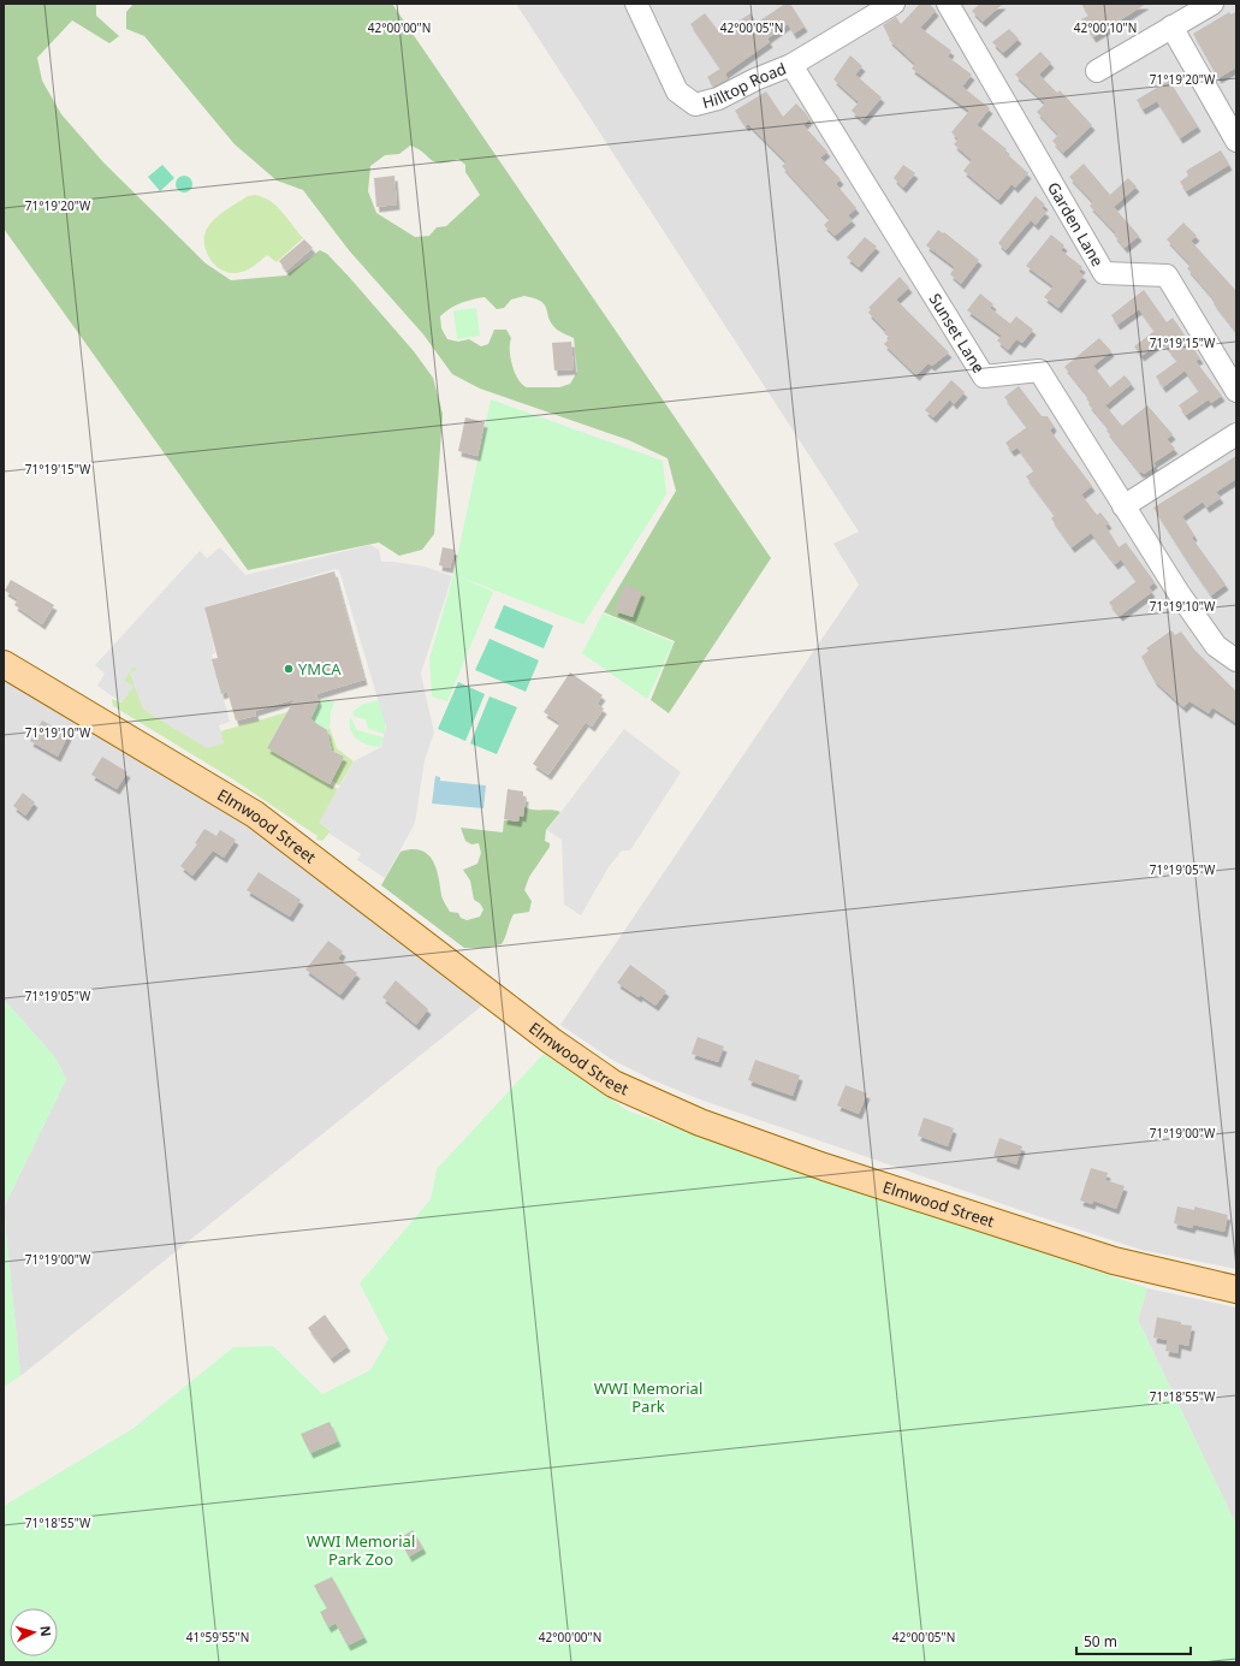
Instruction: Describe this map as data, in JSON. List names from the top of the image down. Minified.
{"streets":{"main road":["Elmwood Street"],"street":["Hilltop Road","Garden Lane","Sunset Lane"]},"crossings":[["Hilltop Road","Sunset Lane"]],"parks":["WWI Memorial Park","WWI Memorial Park Zoo"],"places":["YMCA"],"scale_bar":"50 m","north":"right","coordinates":["42°00'00\"N","42°00'05\"N","42°00'10\"N","71°19'20\"W","71°19'15\"W","71°19'10\"W","71°19'05\"W","71°19'00\"W","71°18'55\"W","41°59'55\"N"]}
